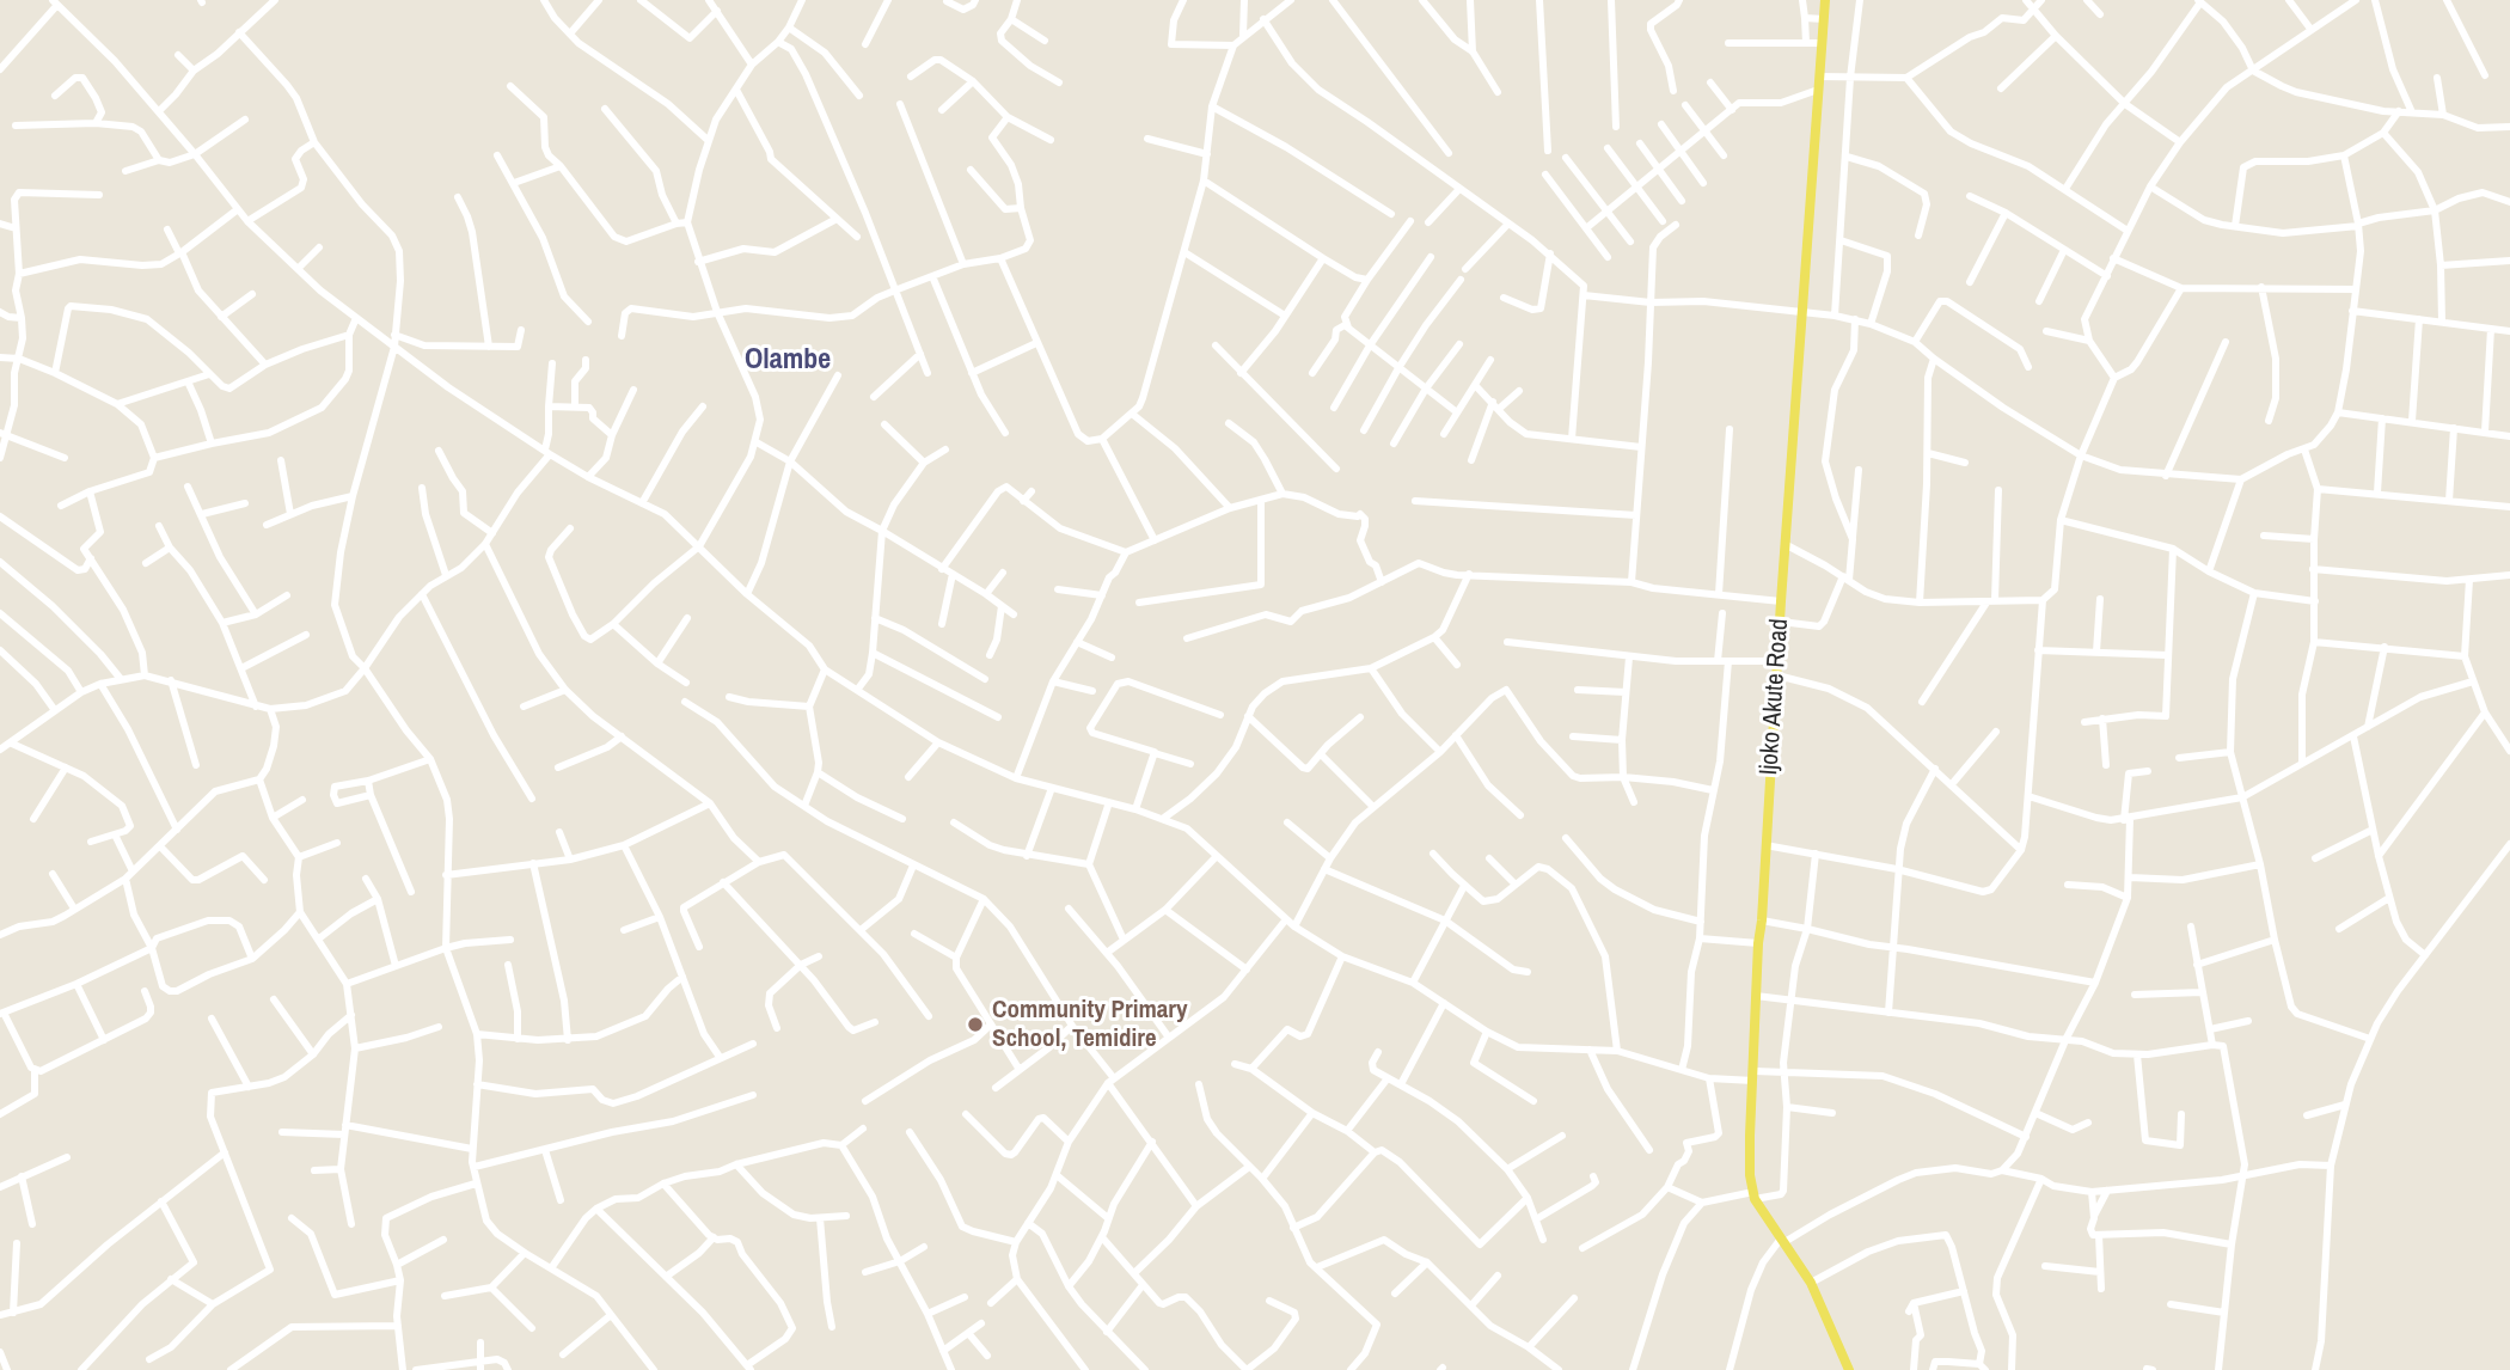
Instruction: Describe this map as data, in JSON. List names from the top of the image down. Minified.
{"streets":{"main road":["Ijoko Akute Road"]},"districts":["Olambe"],"places":["Community Primary School, Temidire"]}
